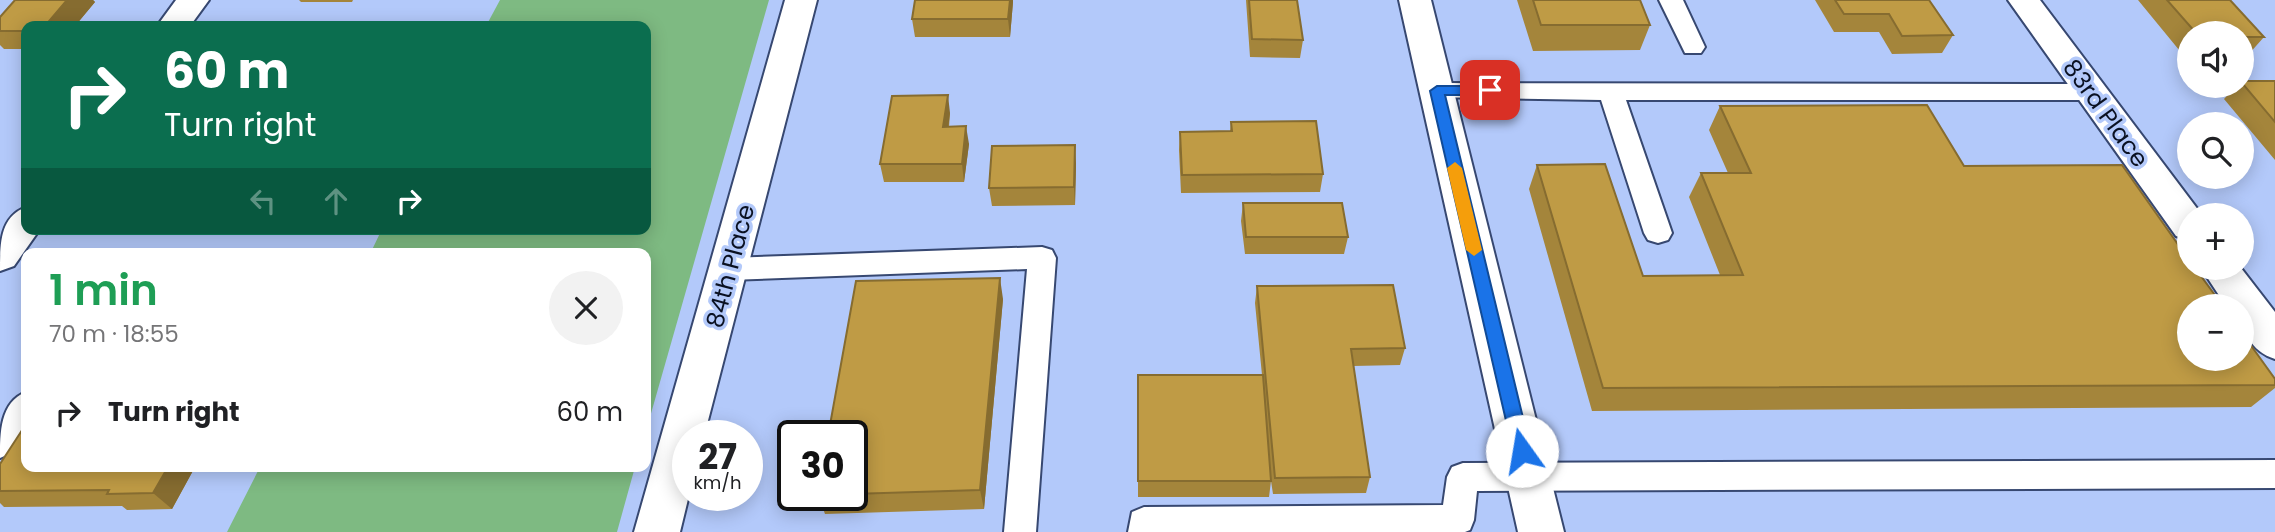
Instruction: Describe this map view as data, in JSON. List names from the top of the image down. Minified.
{"streets":{"street":["83rd Place","84th Place"]},"page":{"map_buttons":["+","−"],"turn":["60 m","Turn right"],"heading":["1 min","70 m · 18:55"],"list":[{"name":"Turn right","value":"60 m"}],"speed":"27 km/h","limit":"30"}}
